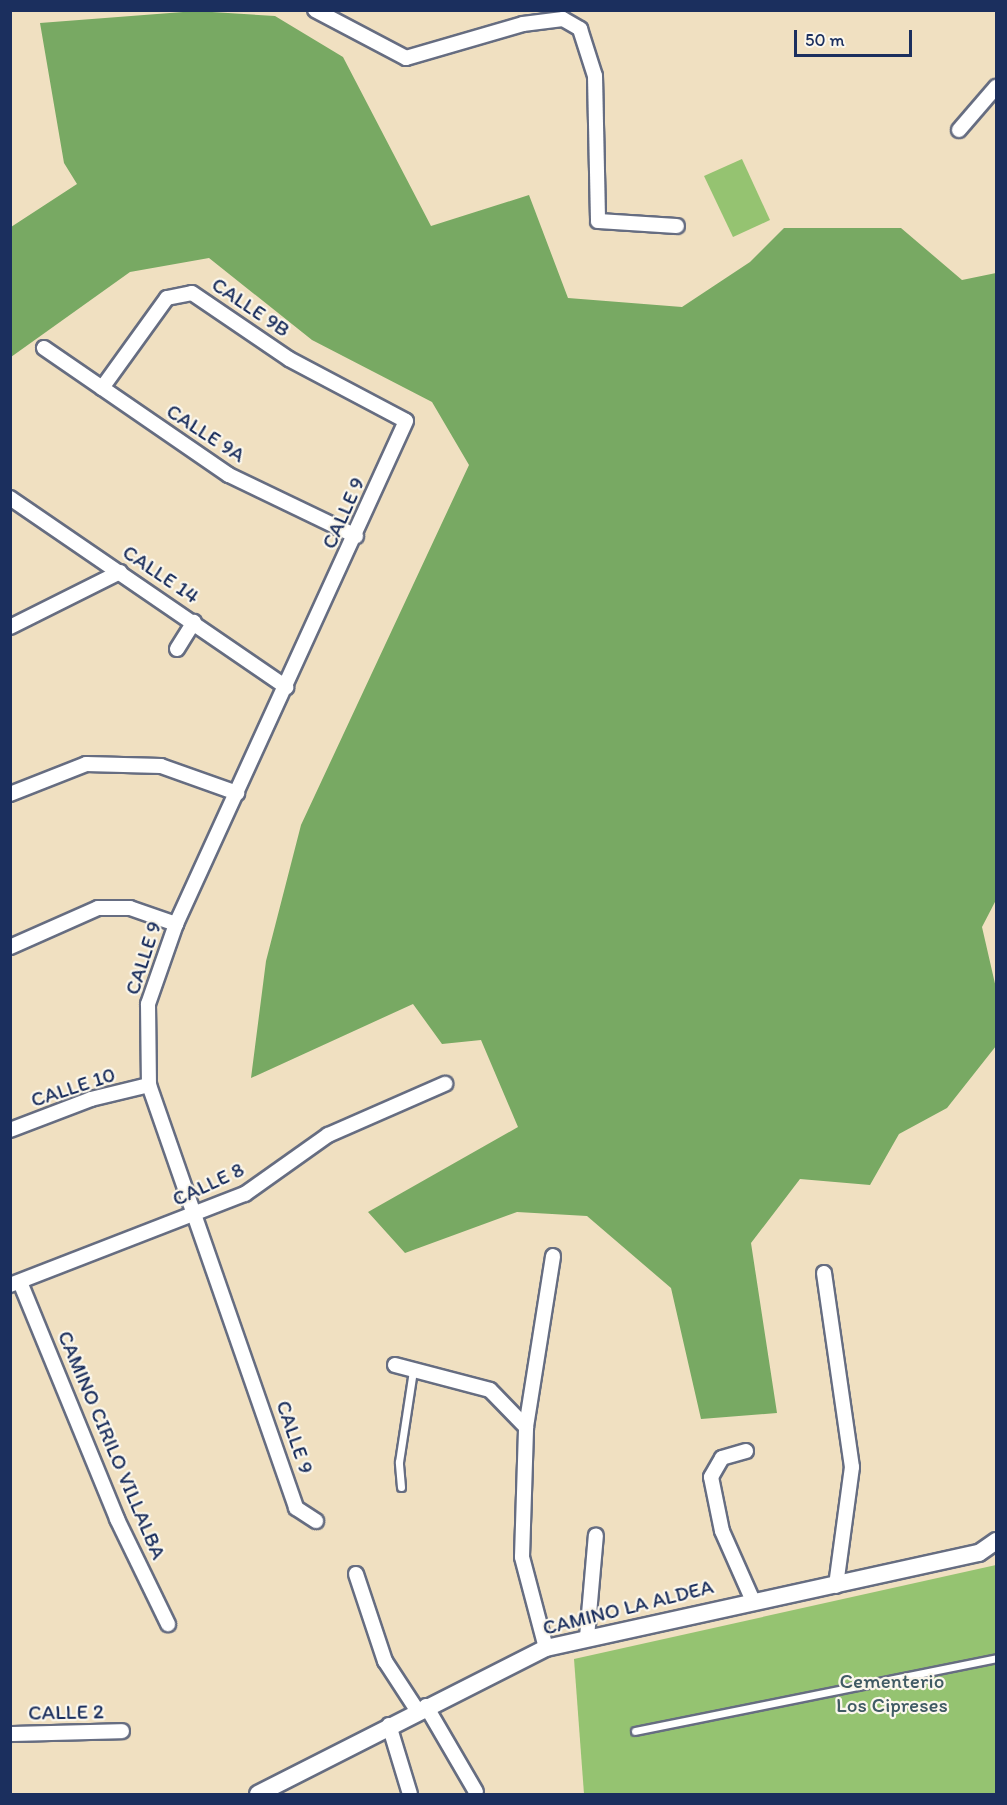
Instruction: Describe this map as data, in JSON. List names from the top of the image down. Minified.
{"streets":{"street":["CALLE 9B","CALLE 9A","CALLE 9","CALLE 14","CALLE 10","CALLE 8","CAMINO CIRILO VILLALBA","CAMINO LA ALDEA","CALLE 2"]},"crossings":[["CALLE 9B","CALLE 9A"],["CALLE 9B","CALLE 9"],["CALLE 9A","CALLE 9"],["CALLE 9","CALLE 14"],["CALLE 9","CALLE 10"],["CALLE 9","CALLE 8"],["CALLE 8","CAMINO CIRILO VILLALBA"]],"parks":["Cementerio Los Cipreses"],"scale_bar":"50 m"}
